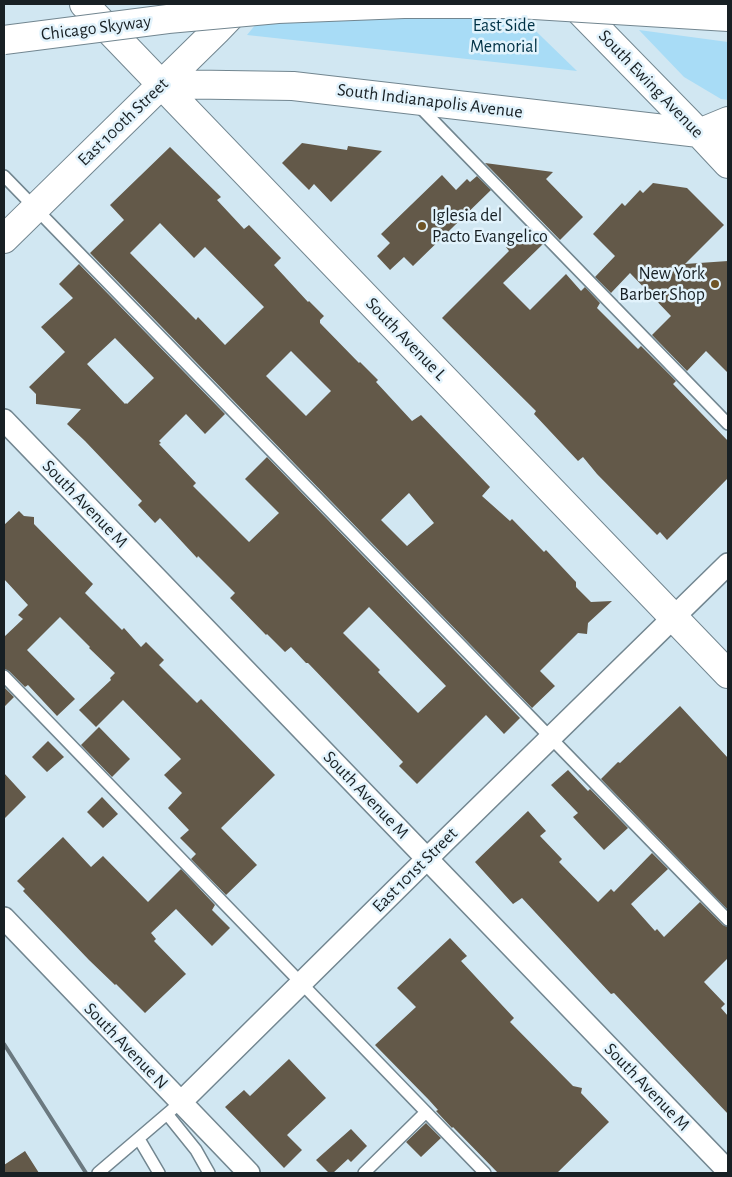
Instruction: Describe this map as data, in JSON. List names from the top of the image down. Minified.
{"streets":{"main road":["Chicago Skyway","South Ewing Avenue","South Indianapolis Avenue","East 100th Street","South Avenue L"],"street":["South Avenue M","East 101st Street","South Avenue N"]},"crossings":[["South Ewing Avenue","South Indianapolis Avenue"],["South Indianapolis Avenue","East 100th Street"],["South Indianapolis Avenue","South Avenue L"],["East 100th Street","South Avenue L"],["South Avenue L","East 101st Street"],["South Avenue M","East 101st Street"],["East 101st Street","South Avenue N"]],"parks":["East Side Memorial"],"places":["Iglesia del Pacto Evangelico","New York Barber Shop"]}
